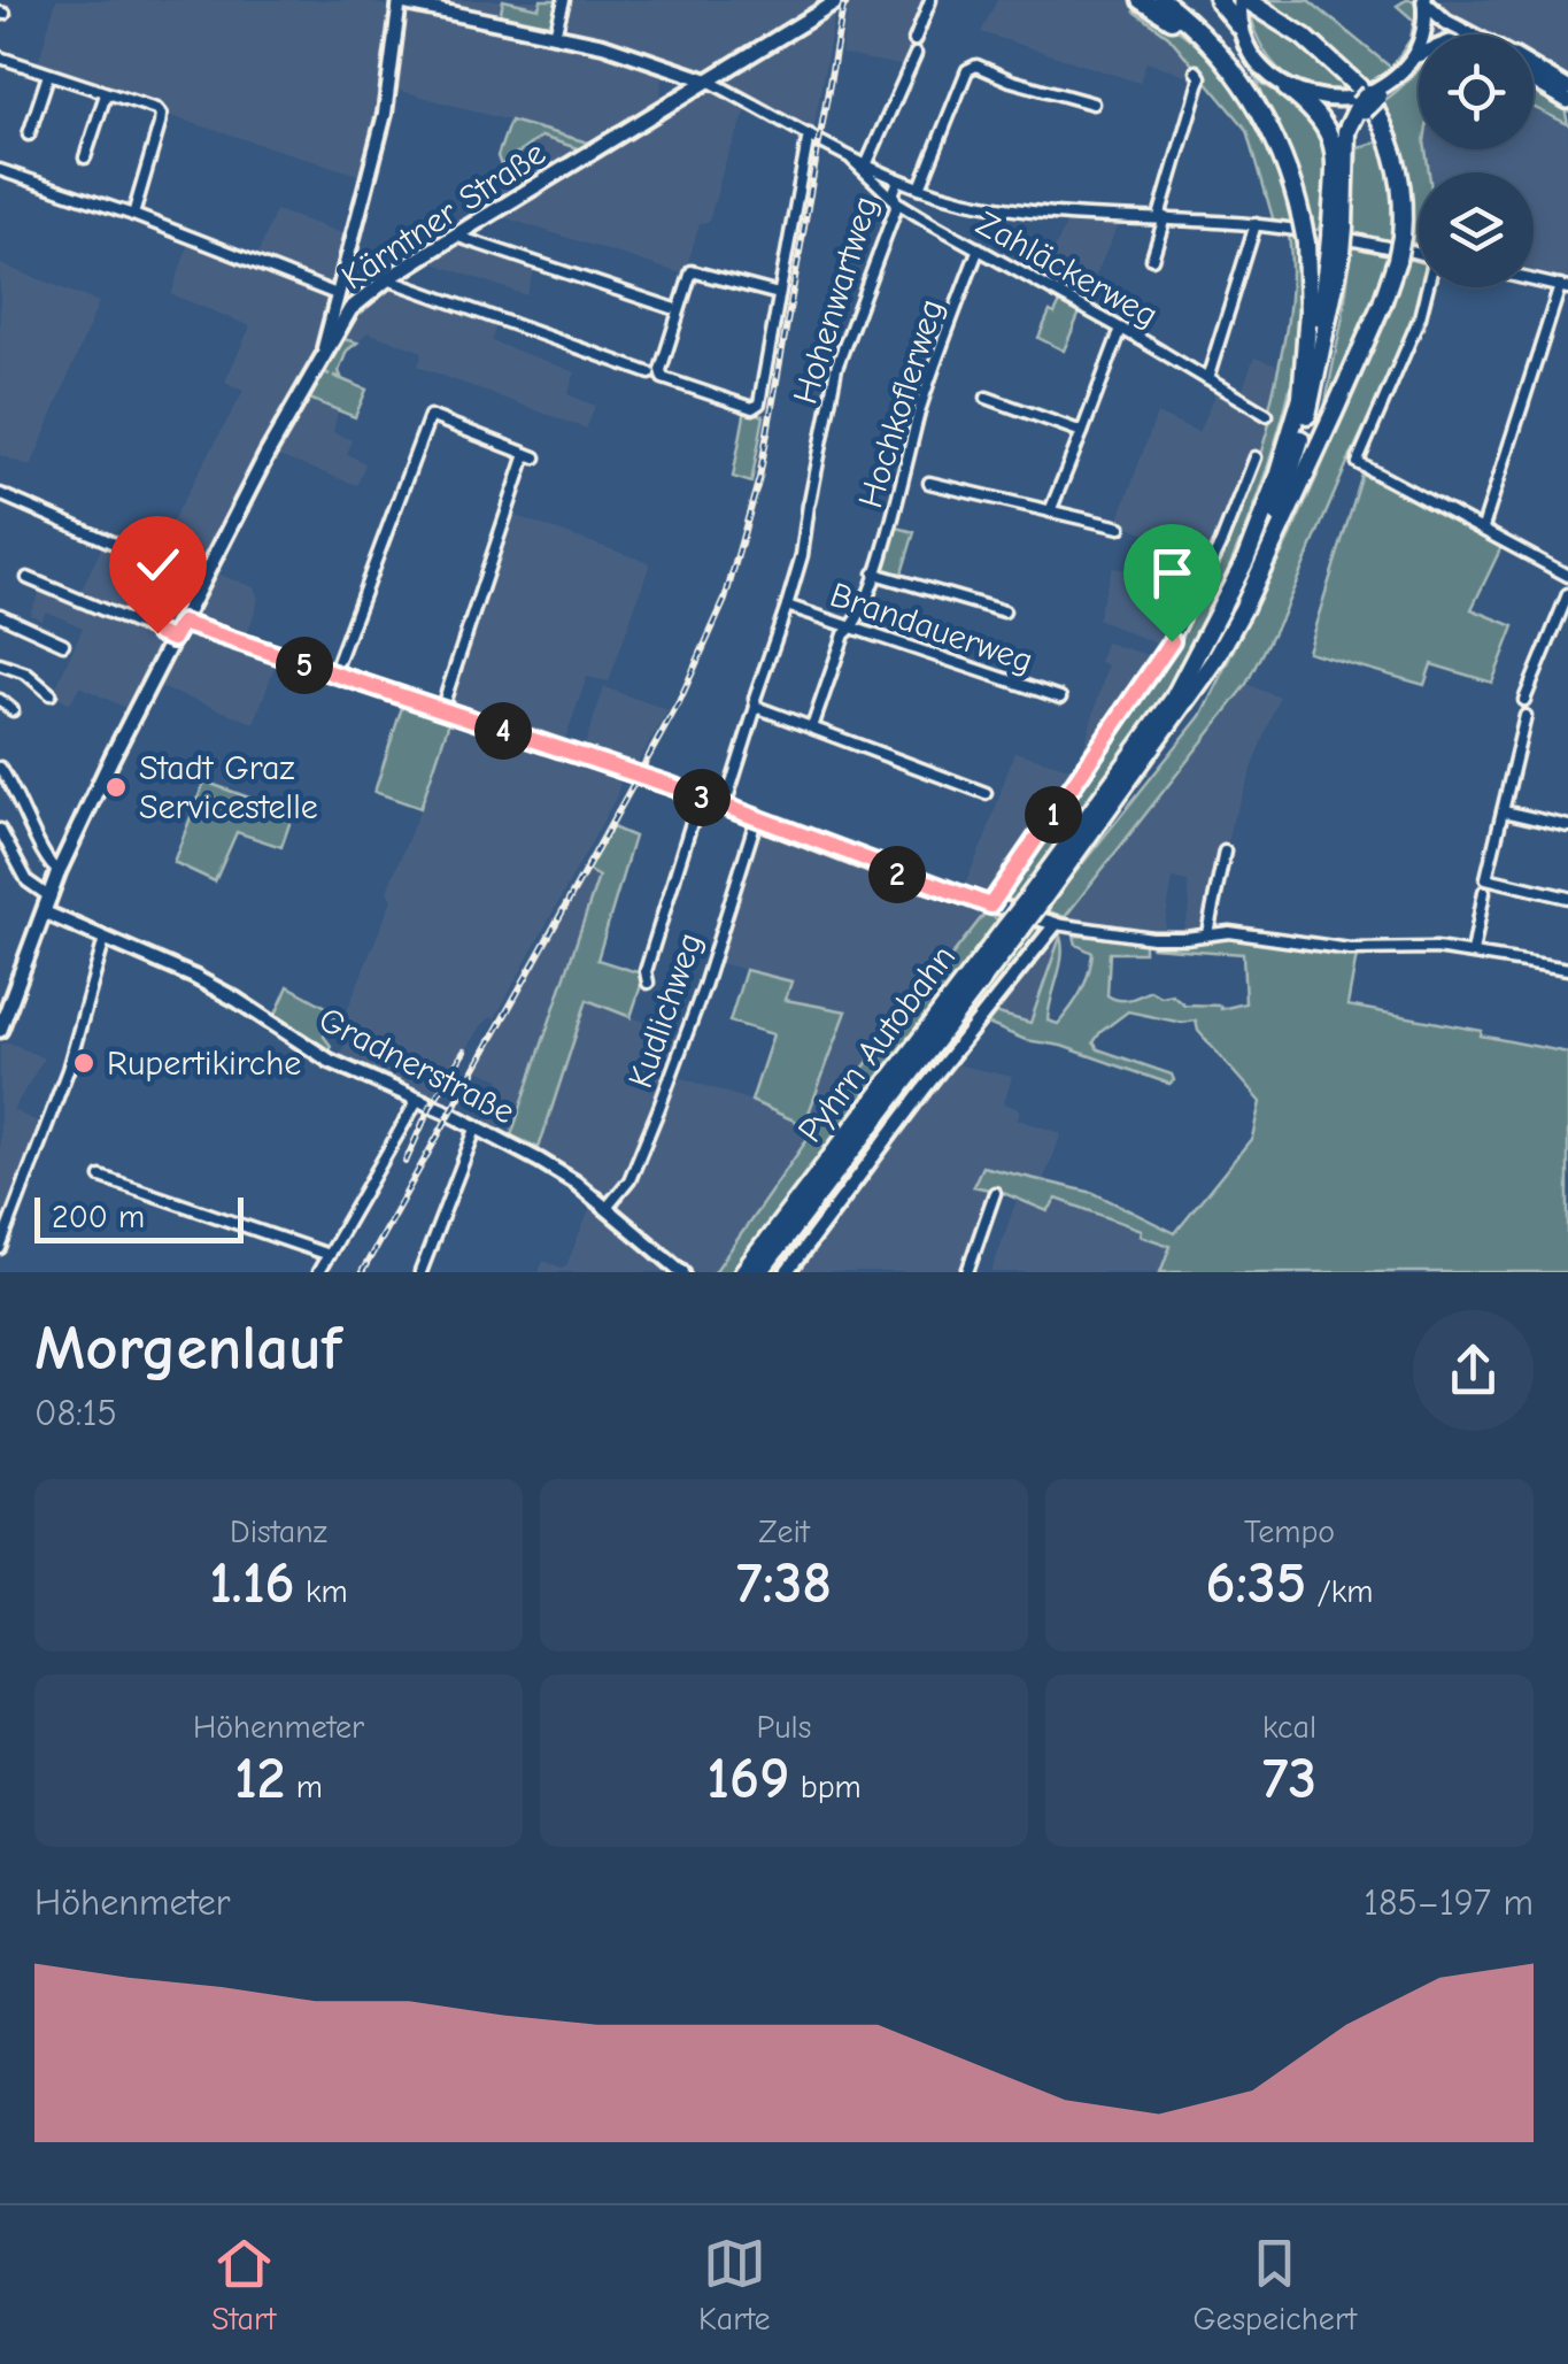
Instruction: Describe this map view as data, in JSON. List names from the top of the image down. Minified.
{"streets":{"highway":["Pyhrn Autobahn"],"main road":["Kärntner Straße"],"street":["Zahläckerweg","Hohenwartweg","Hochkoflerweg","Brandauerweg","Kudlichweg","Gradnerstraße"]},"crossings":[["Kärntner Straße","Gradnerstraße"],["Zahläckerweg","Hohenwartweg"],["Zahläckerweg","Hochkoflerweg"],["Hohenwartweg","Brandauerweg"],["Hochkoflerweg","Brandauerweg"],["Kudlichweg","Gradnerstraße"]],"places":["Stadt Graz Servicestelle","Rupertikirche"],"scale_bar":"200 m","page":{"pins":["5","4","3","1","2"],"scale":"200 m","heading":["Morgenlauf","08:15"],"stats":[["Distanz","1.16 km"],["Zeit","7:38"],["Tempo","6:35 /km"],["Höhenmeter","12 m"],["Puls","169 bpm"],["kcal","73"]],"chart":["Höhenmeter","185–197 m"],"tabs":["Start","Karte","Gespeichert"]}}
